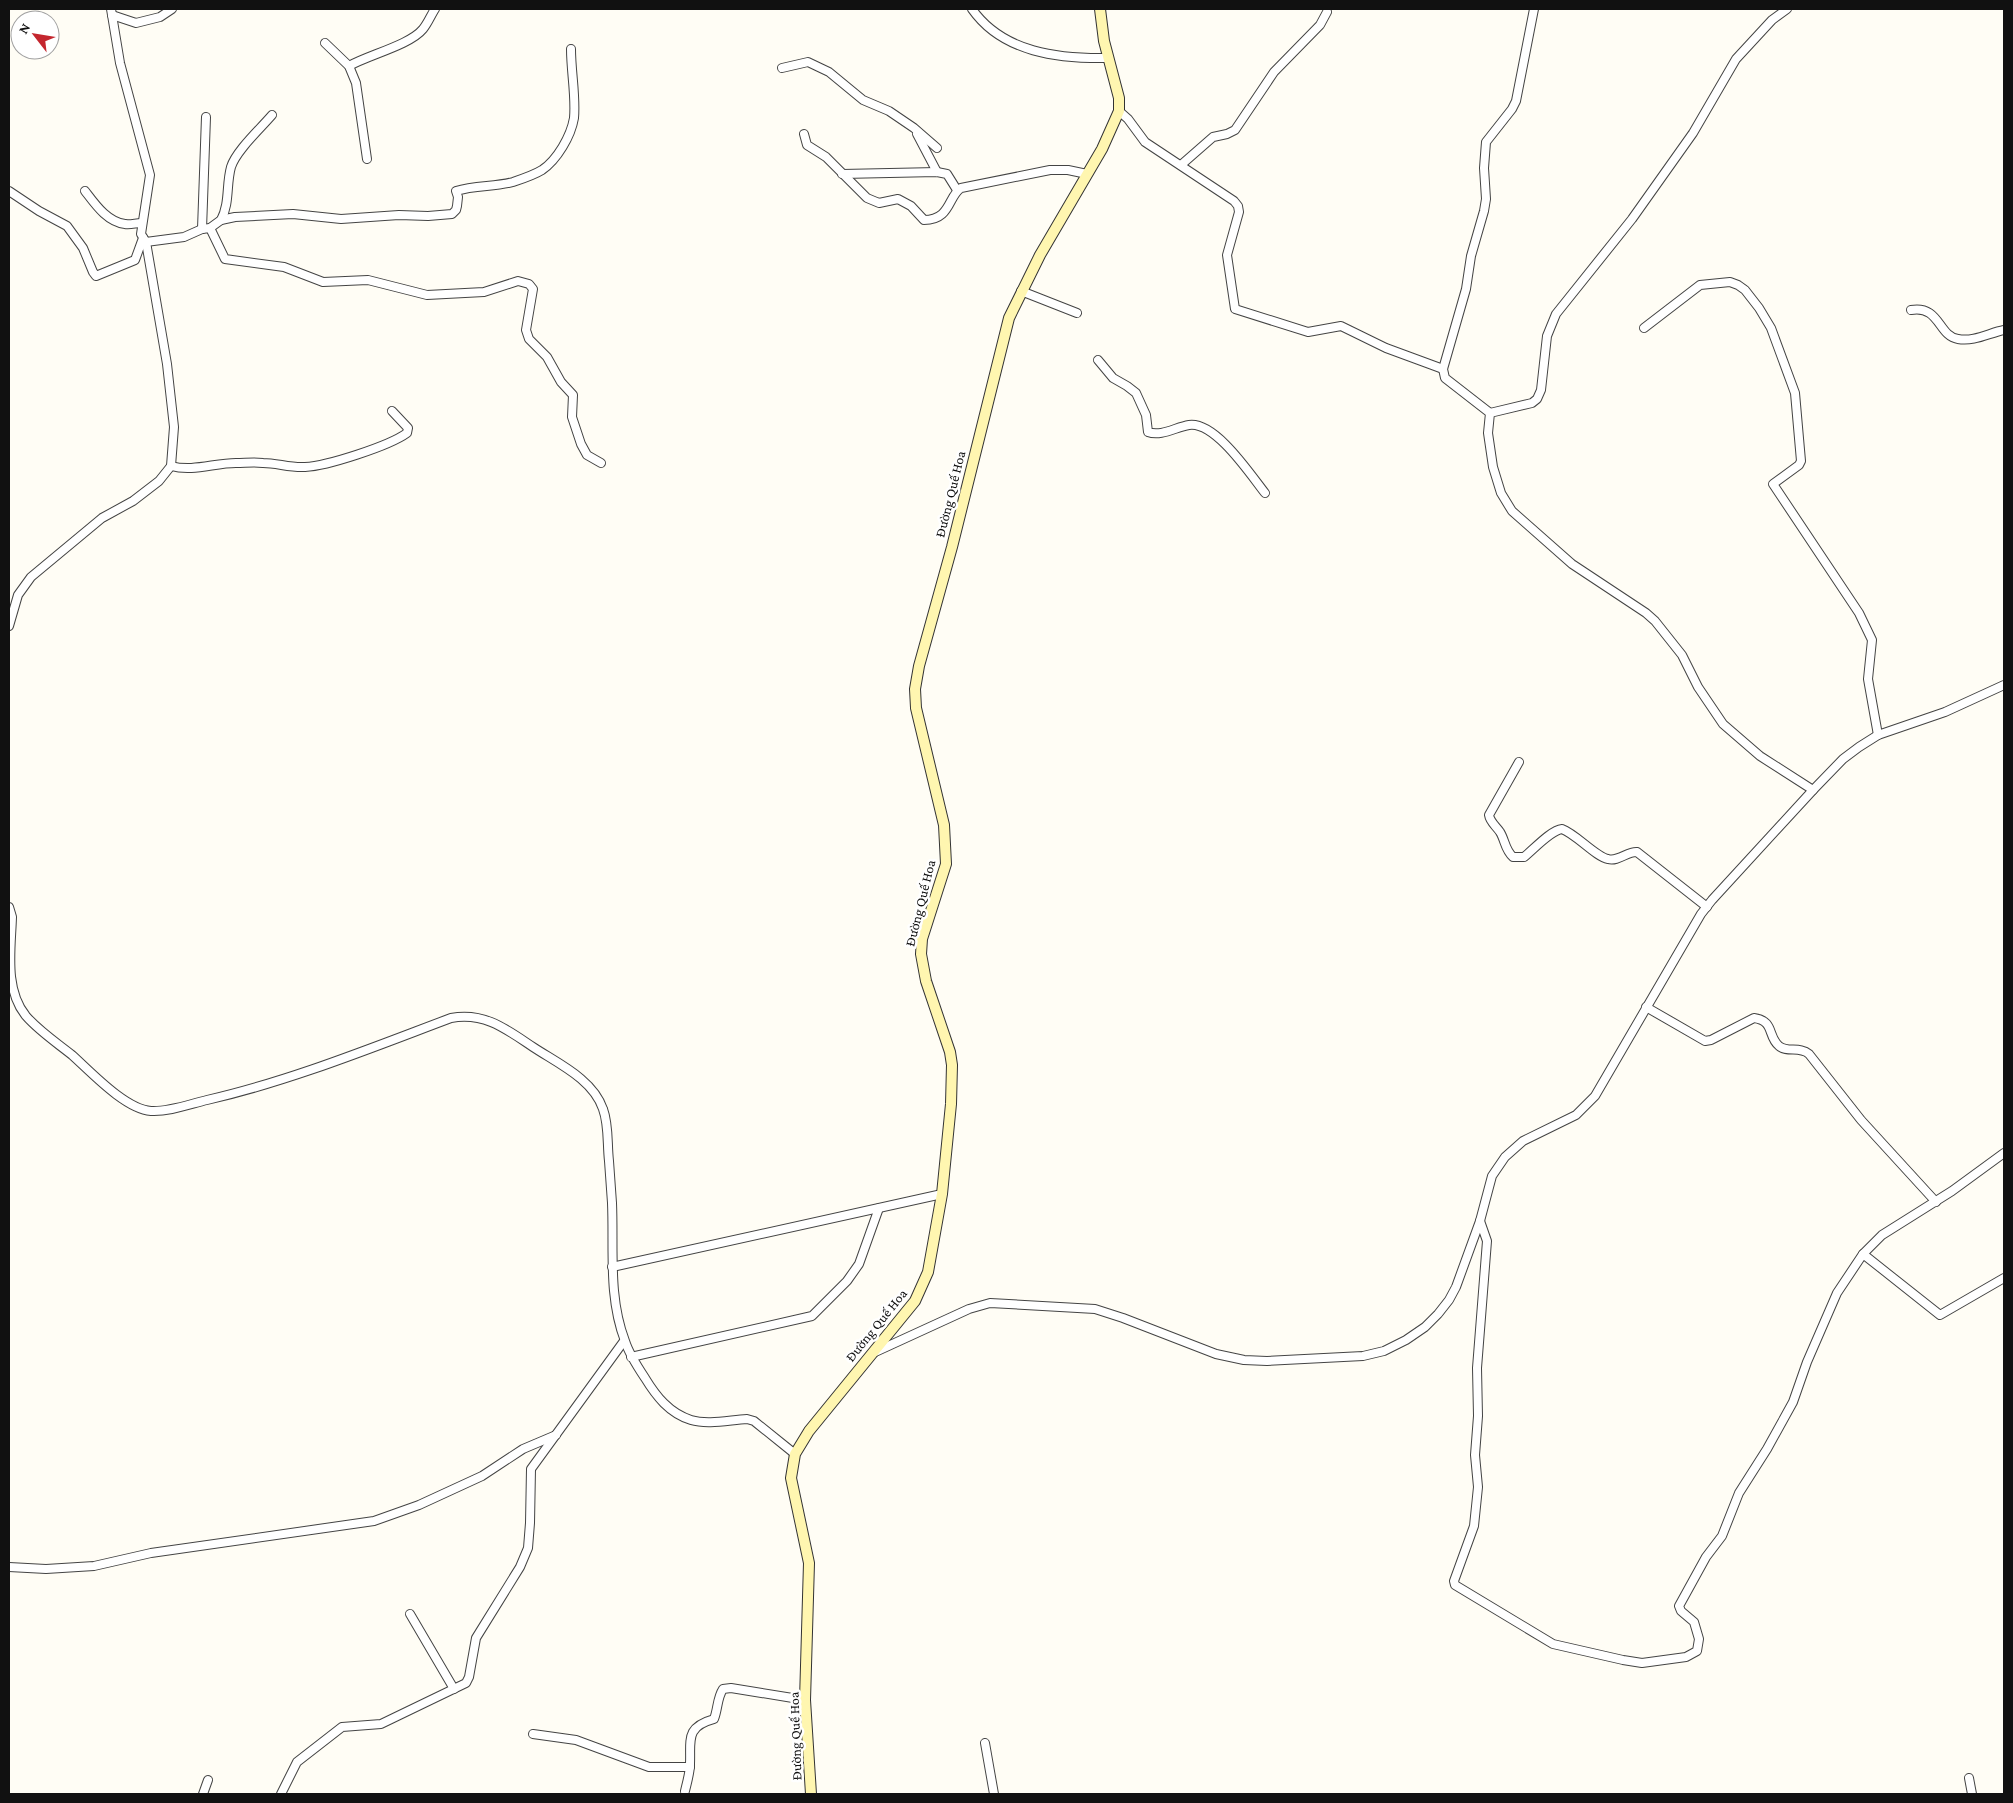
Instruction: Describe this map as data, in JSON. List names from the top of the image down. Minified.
{"streets":{"street":["Đường Quế Hoa"]},"north":"top left"}
